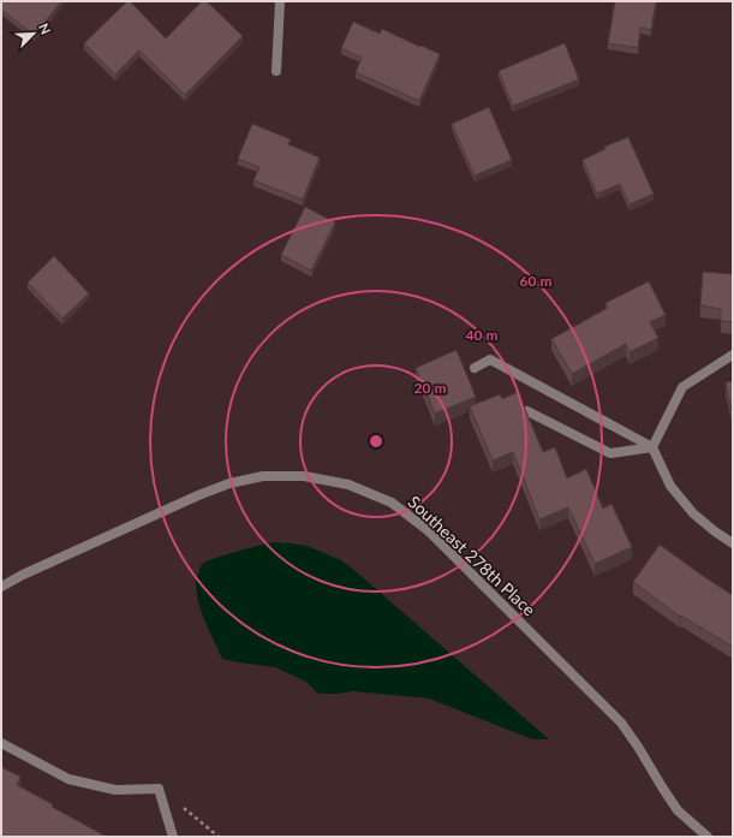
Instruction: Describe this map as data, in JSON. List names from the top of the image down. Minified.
{"streets":{"street":["Southeast 278th Place"]},"north":"top right","rings":["60 m","40 m","20 m"]}
